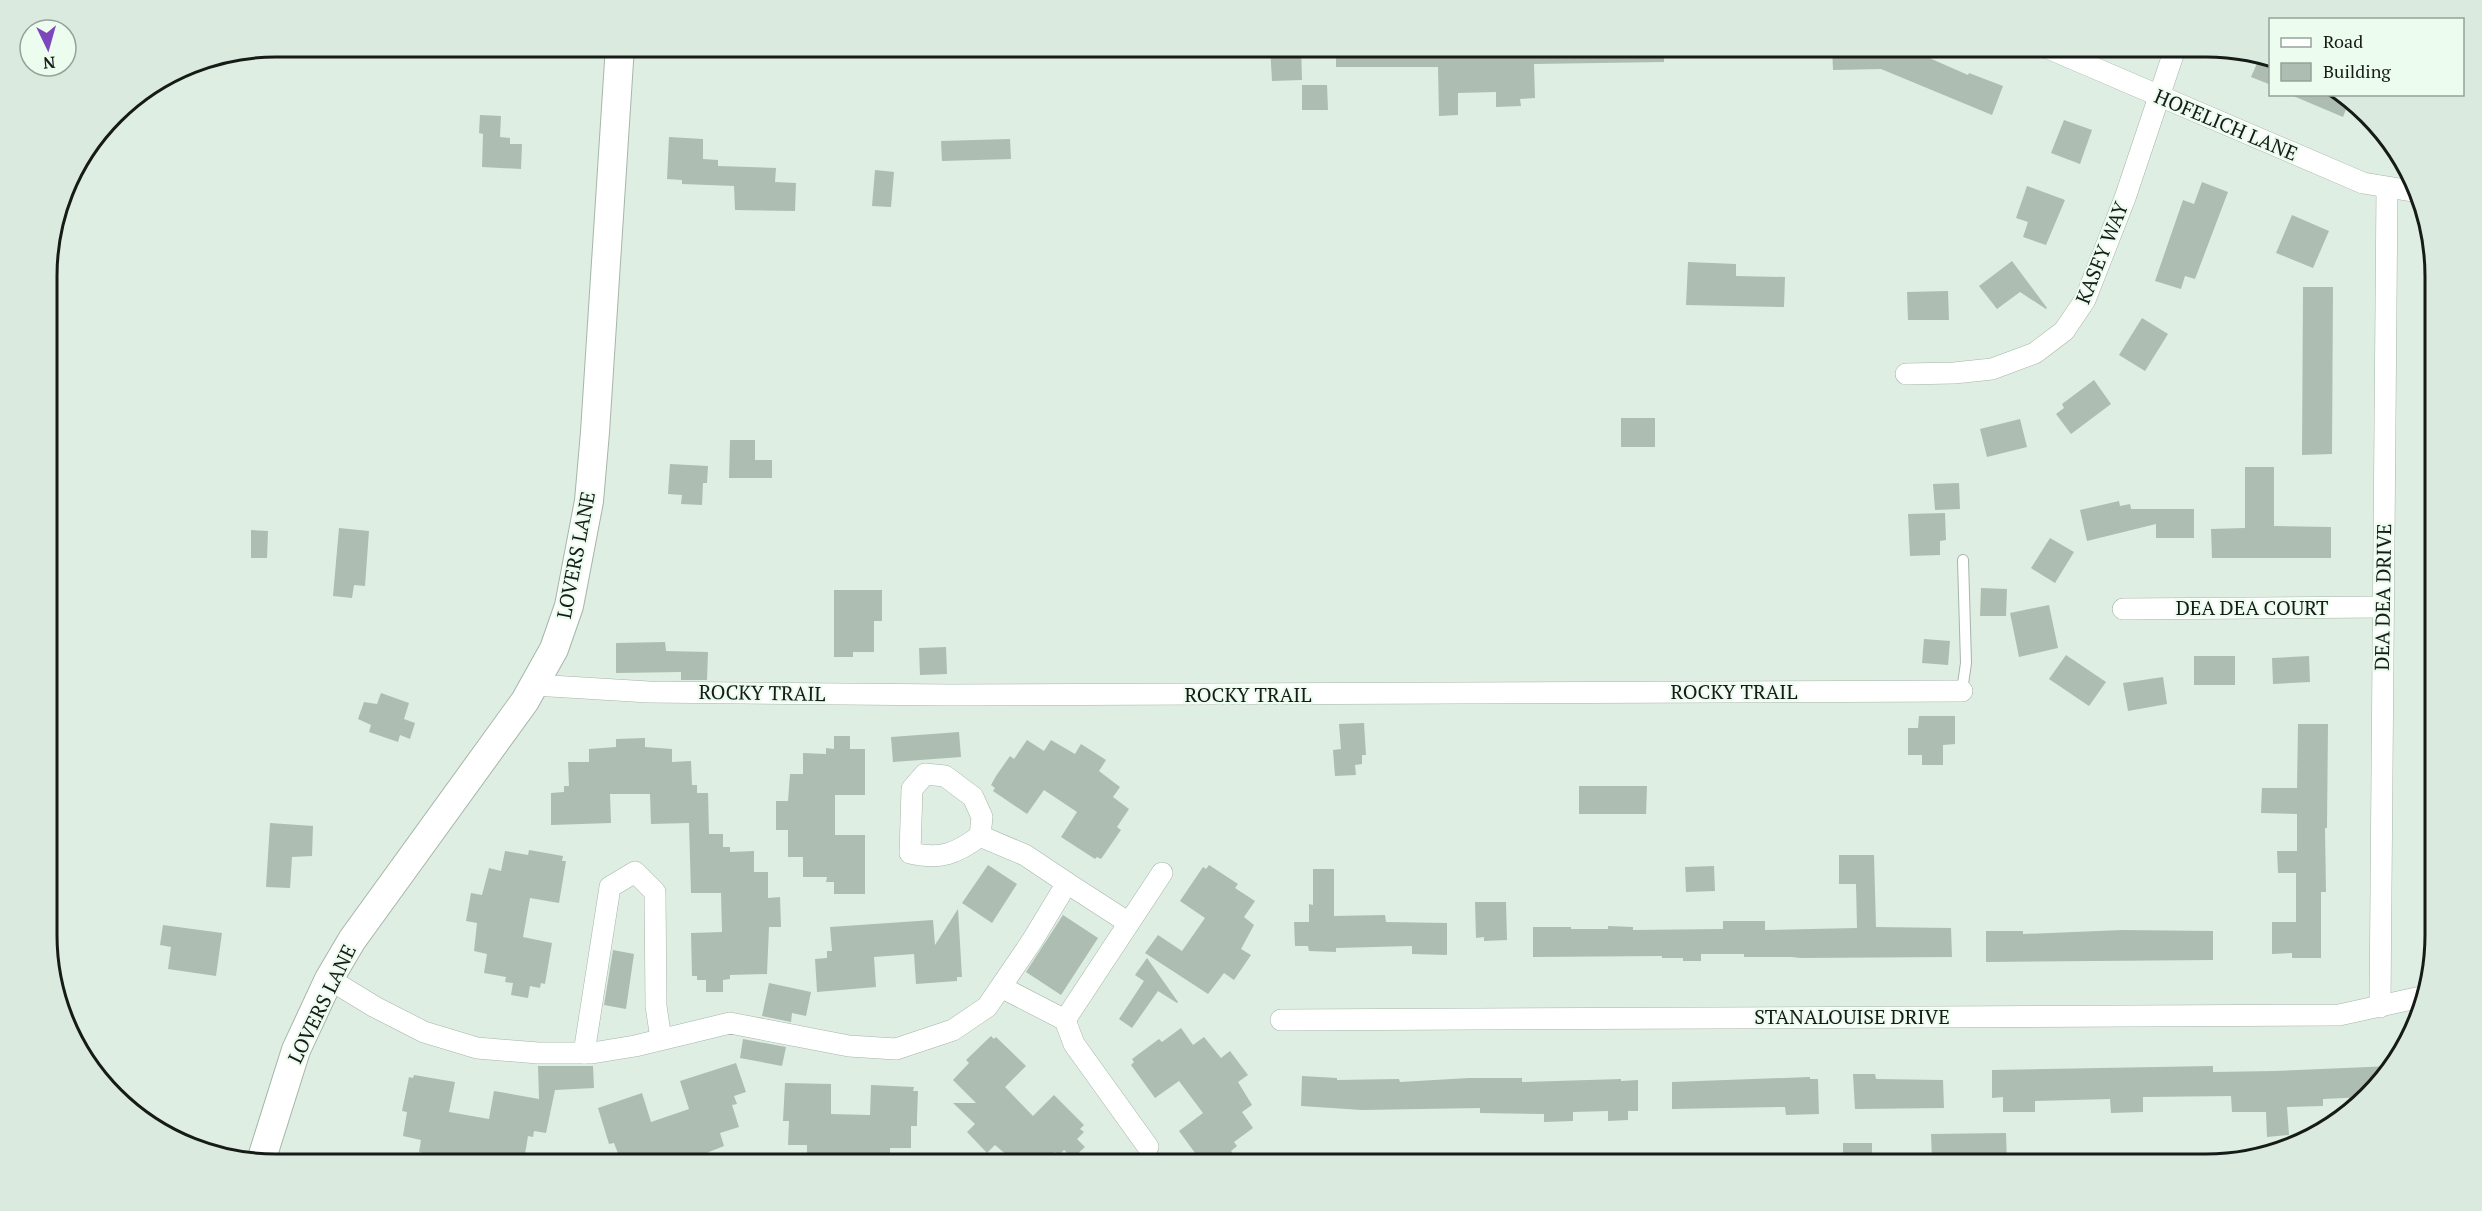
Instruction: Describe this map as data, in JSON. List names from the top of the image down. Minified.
{"streets":{"main road":["LOVERS LANE"],"street":["HOFELICH LANE","KASEY WAY","DEA DEA DRIVE","DEA DEA COURT","ROCKY TRAIL","STANALOUISE DRIVE"]},"crossings":[["HOFELICH LANE","KASEY WAY"],["HOFELICH LANE","DEA DEA DRIVE"],["LOVERS LANE","ROCKY TRAIL"],["DEA DEA DRIVE","DEA DEA COURT"],["DEA DEA DRIVE","STANALOUISE DRIVE"]],"legend":["Road","Building"],"north":"bottom"}
